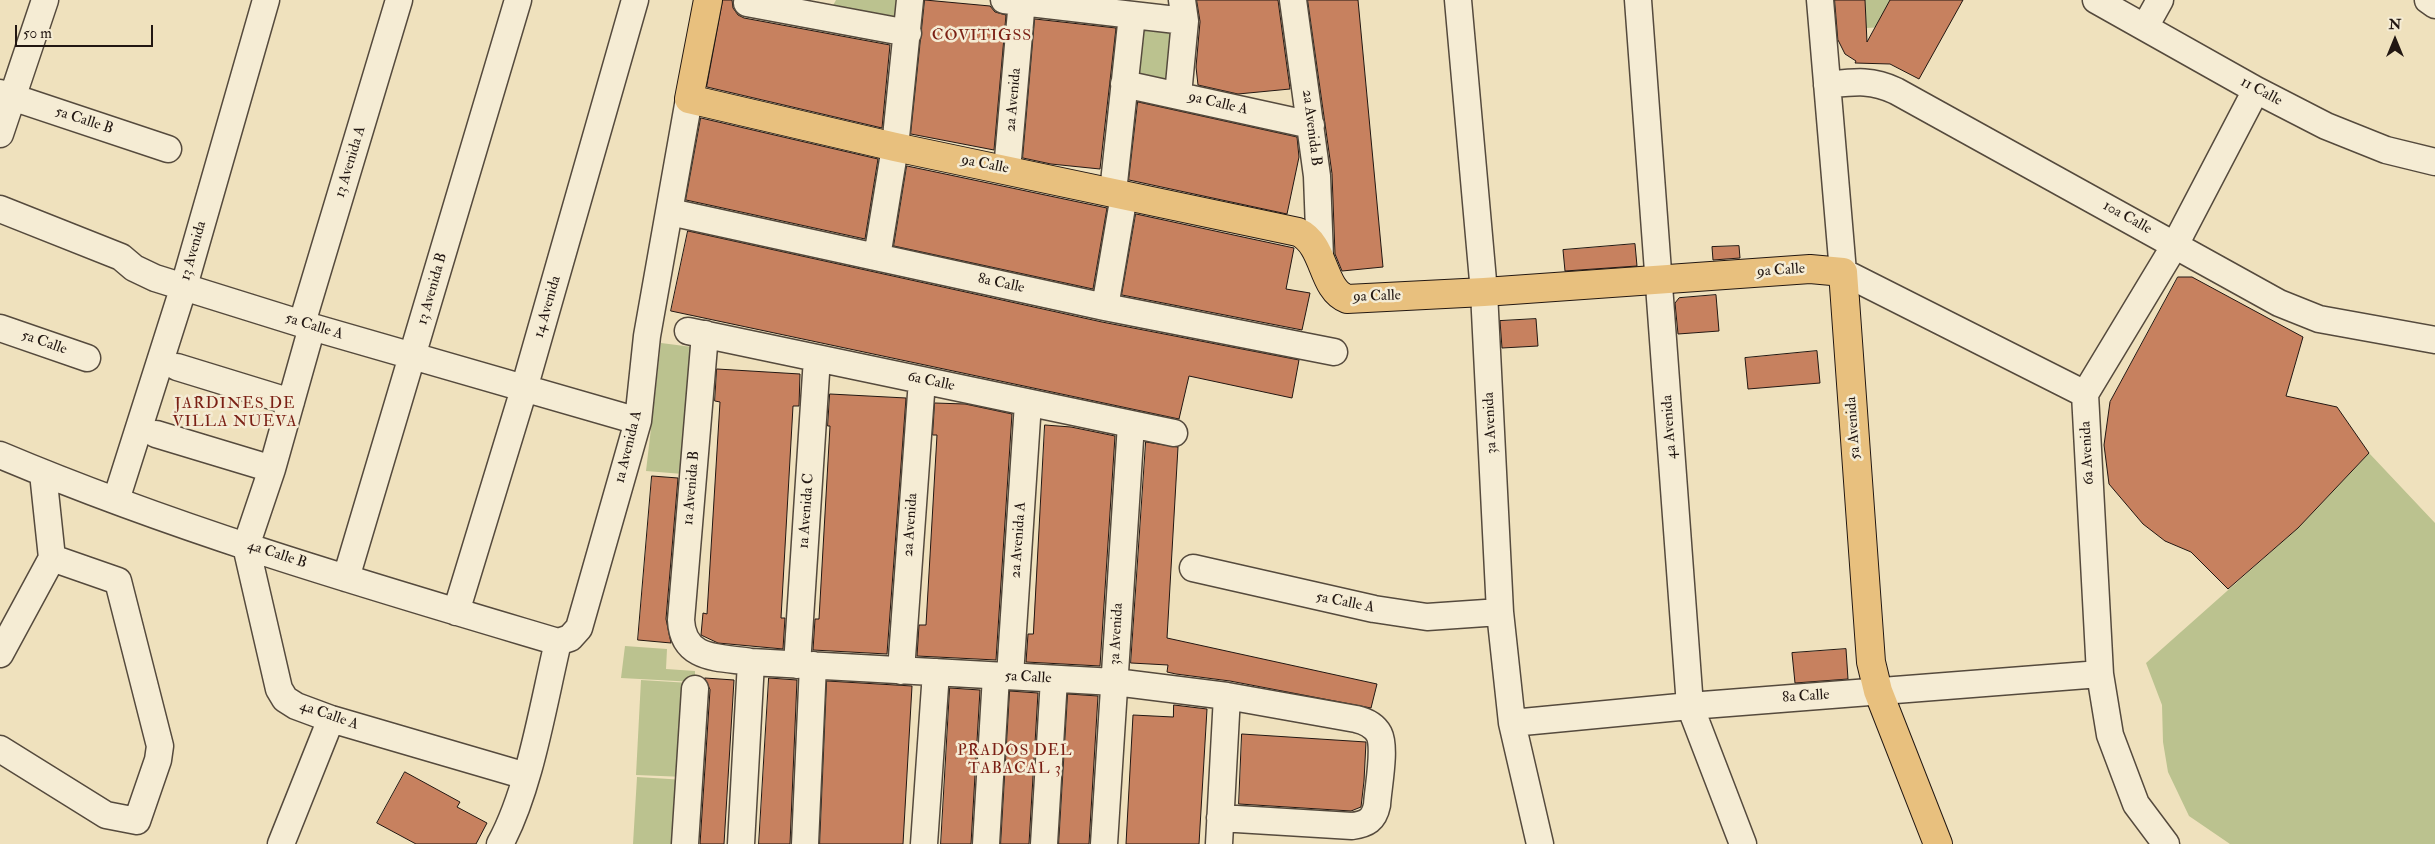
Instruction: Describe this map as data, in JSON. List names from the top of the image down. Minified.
{"streets":{"main road":["9a Calle","5a Avenida","1a Avenida A"],"street":["11 Calle","2a Avenida","9a Calle A","5a Calle B","2a Avenida B","13 Avenida A","10a Calle","13 Avenida","8a Calle","13 Avenida B","14 Avenida","5a Calle A","5a Calle","6a Calle","3a Avenida","4a Avenida","6a Avenida","1a Avenida B","1a Avenida C","2a Avenida A","4a Calle B","4a Calle A"]},"crossings":[["2a Avenida","9a Calle"],["2a Avenida","5a Calle"],["2a Avenida","6a Calle"],["9a Calle A","2a Avenida B"],["2a Avenida B","9a Calle"],["13 Avenida A","5a Calle A"],["13 Avenida A","4a Calle B"],["13 Avenida A","4a Calle A"],["9a Calle","3a Avenida"],["9a Calle","4a Avenida"],["9a Calle","5a Avenida"],["9a Calle","1a Avenida A"],["9a Calle","6a Avenida"],["10a Calle","5a Avenida"],["13 Avenida","5a Calle A"],["13 Avenida","4a Calle B"],["8a Calle","3a Avenida"],["8a Calle","4a Avenida"],["8a Calle","5a Avenida"],["8a Calle","1a Avenida A"],["8a Calle","6a Avenida"],["13 Avenida B","5a Calle A"],["13 Avenida B","4a Calle B"],["14 Avenida","5a Calle A"],["14 Avenida","4a Calle B"],["5a Calle A","3a Avenida"],["5a Calle A","1a Avenida A"],["5a Calle","3a Avenida"],["5a Calle","1a Avenida B"],["5a Calle","1a Avenida C"],["5a Calle","2a Avenida A"],["6a Calle","3a Avenida"],["6a Calle","1a Avenida B"],["6a Calle","1a Avenida C"],["6a Calle","2a Avenida A"],["1a Avenida A","4a Calle B"],["4a Calle B","4a Calle A"]],"districts":["COVITIGSS","JARDINES DE VILLA NUEVA","PRADOS DEL TABACAL 3"],"scale_bar":"50 m","north":"top"}
